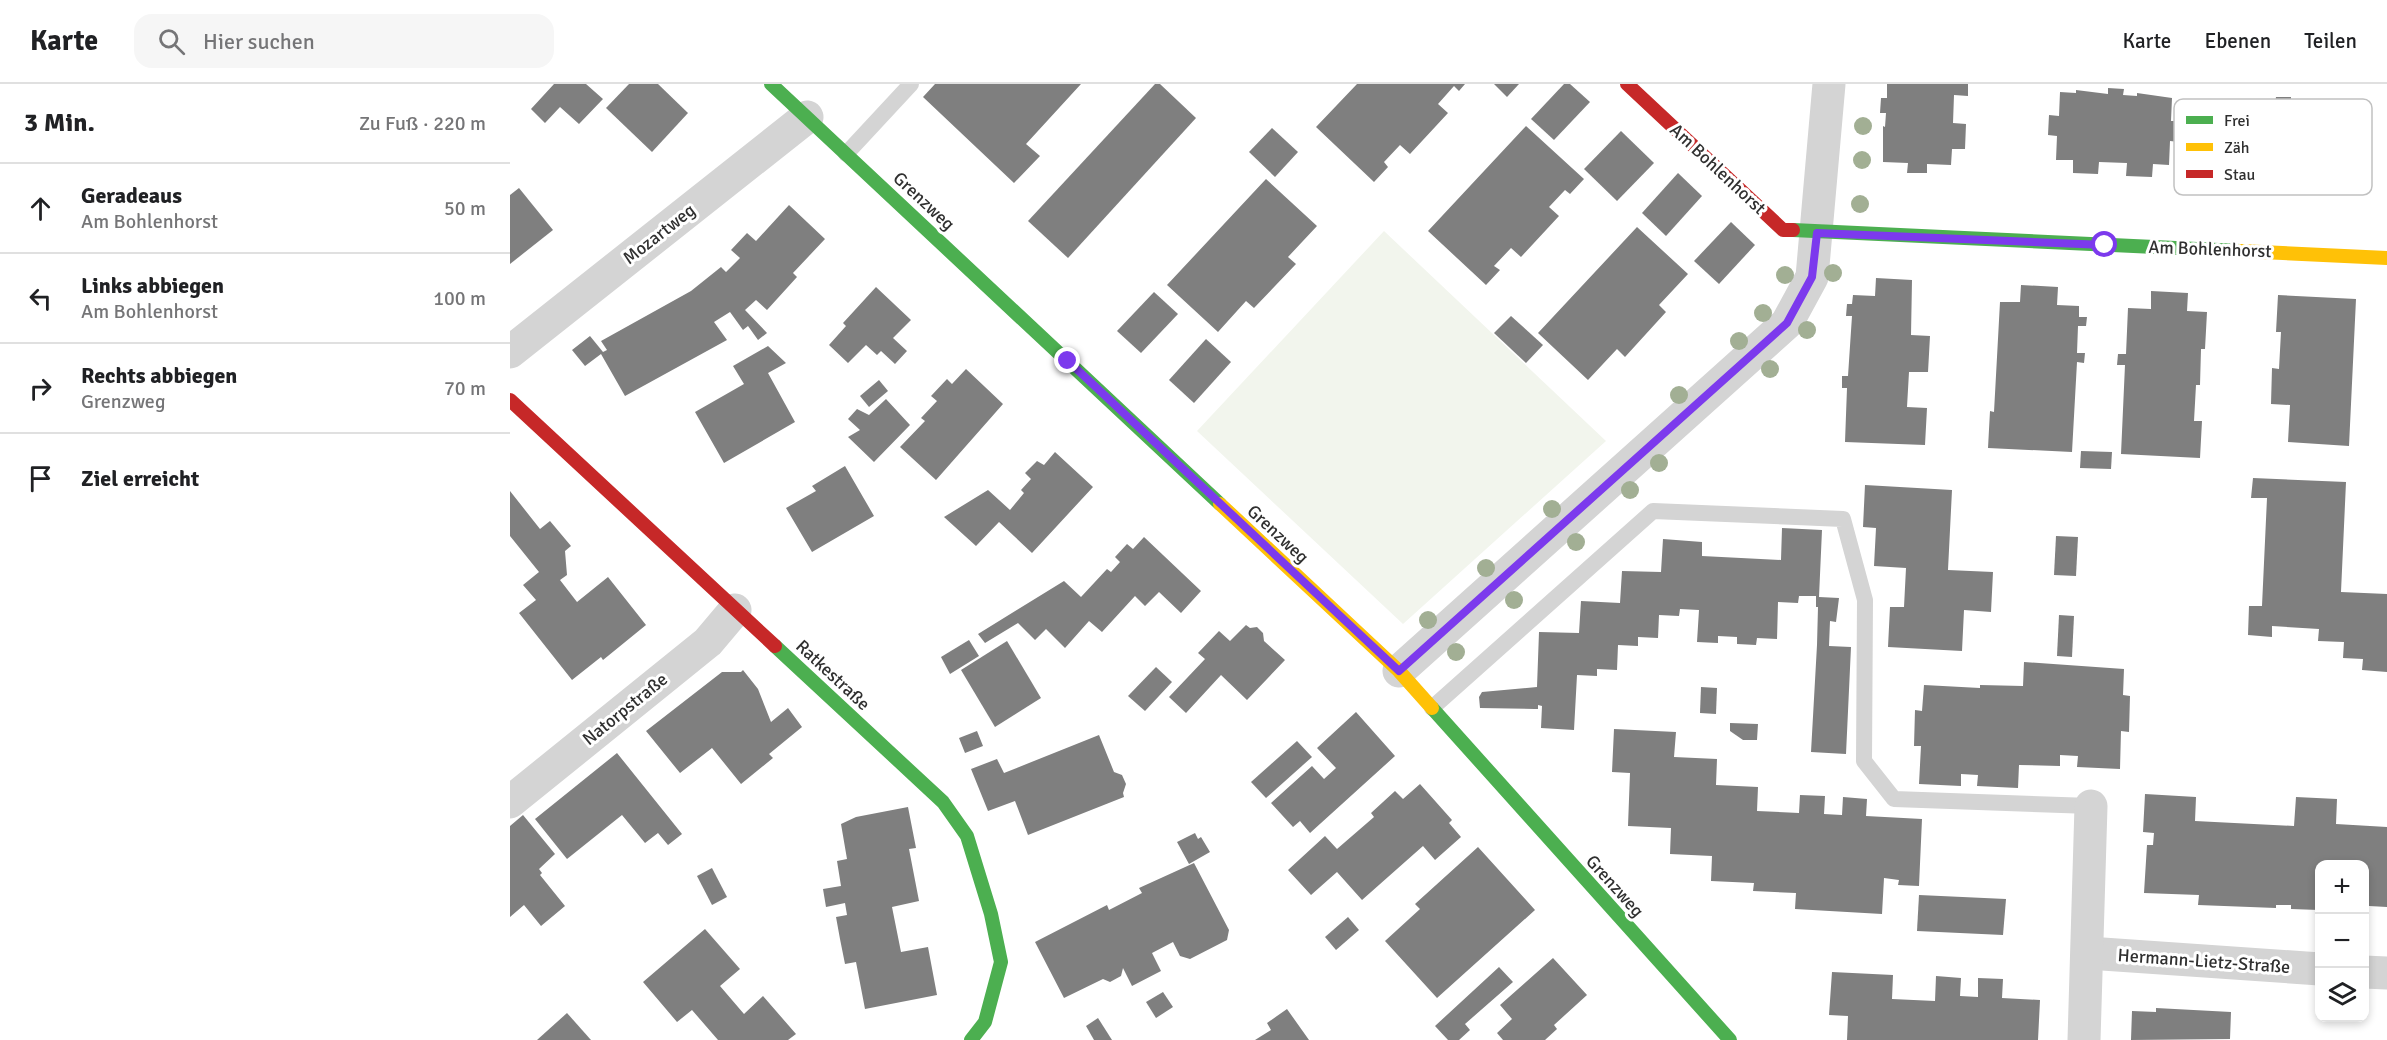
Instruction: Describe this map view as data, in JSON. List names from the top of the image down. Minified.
{"streets":{"street":["Am Bohlenhorst","Grenzweg","Mozartweg","Ratkestraße","Natorpstraße","Hermann-Lietz-Straße"]},"crossings":[["Grenzweg","Mozartweg"],["Ratkestraße","Natorpstraße"]],"legend":["Frei","Zäh","Stau"],"page":{"header":"Karte","search":"Hier suchen","nav":["Karte","Ebenen","Teilen"],"heading":["3 Min.","Zu Fuß · 220 m"],"list":[["Geradeaus","Am Bohlenhorst","50 m"],["Links abbiegen","Am Bohlenhorst","100 m"],["Rechts abbiegen","Grenzweg","70 m"],"Ziel erreicht"],"map_buttons":["+","−"]}}
